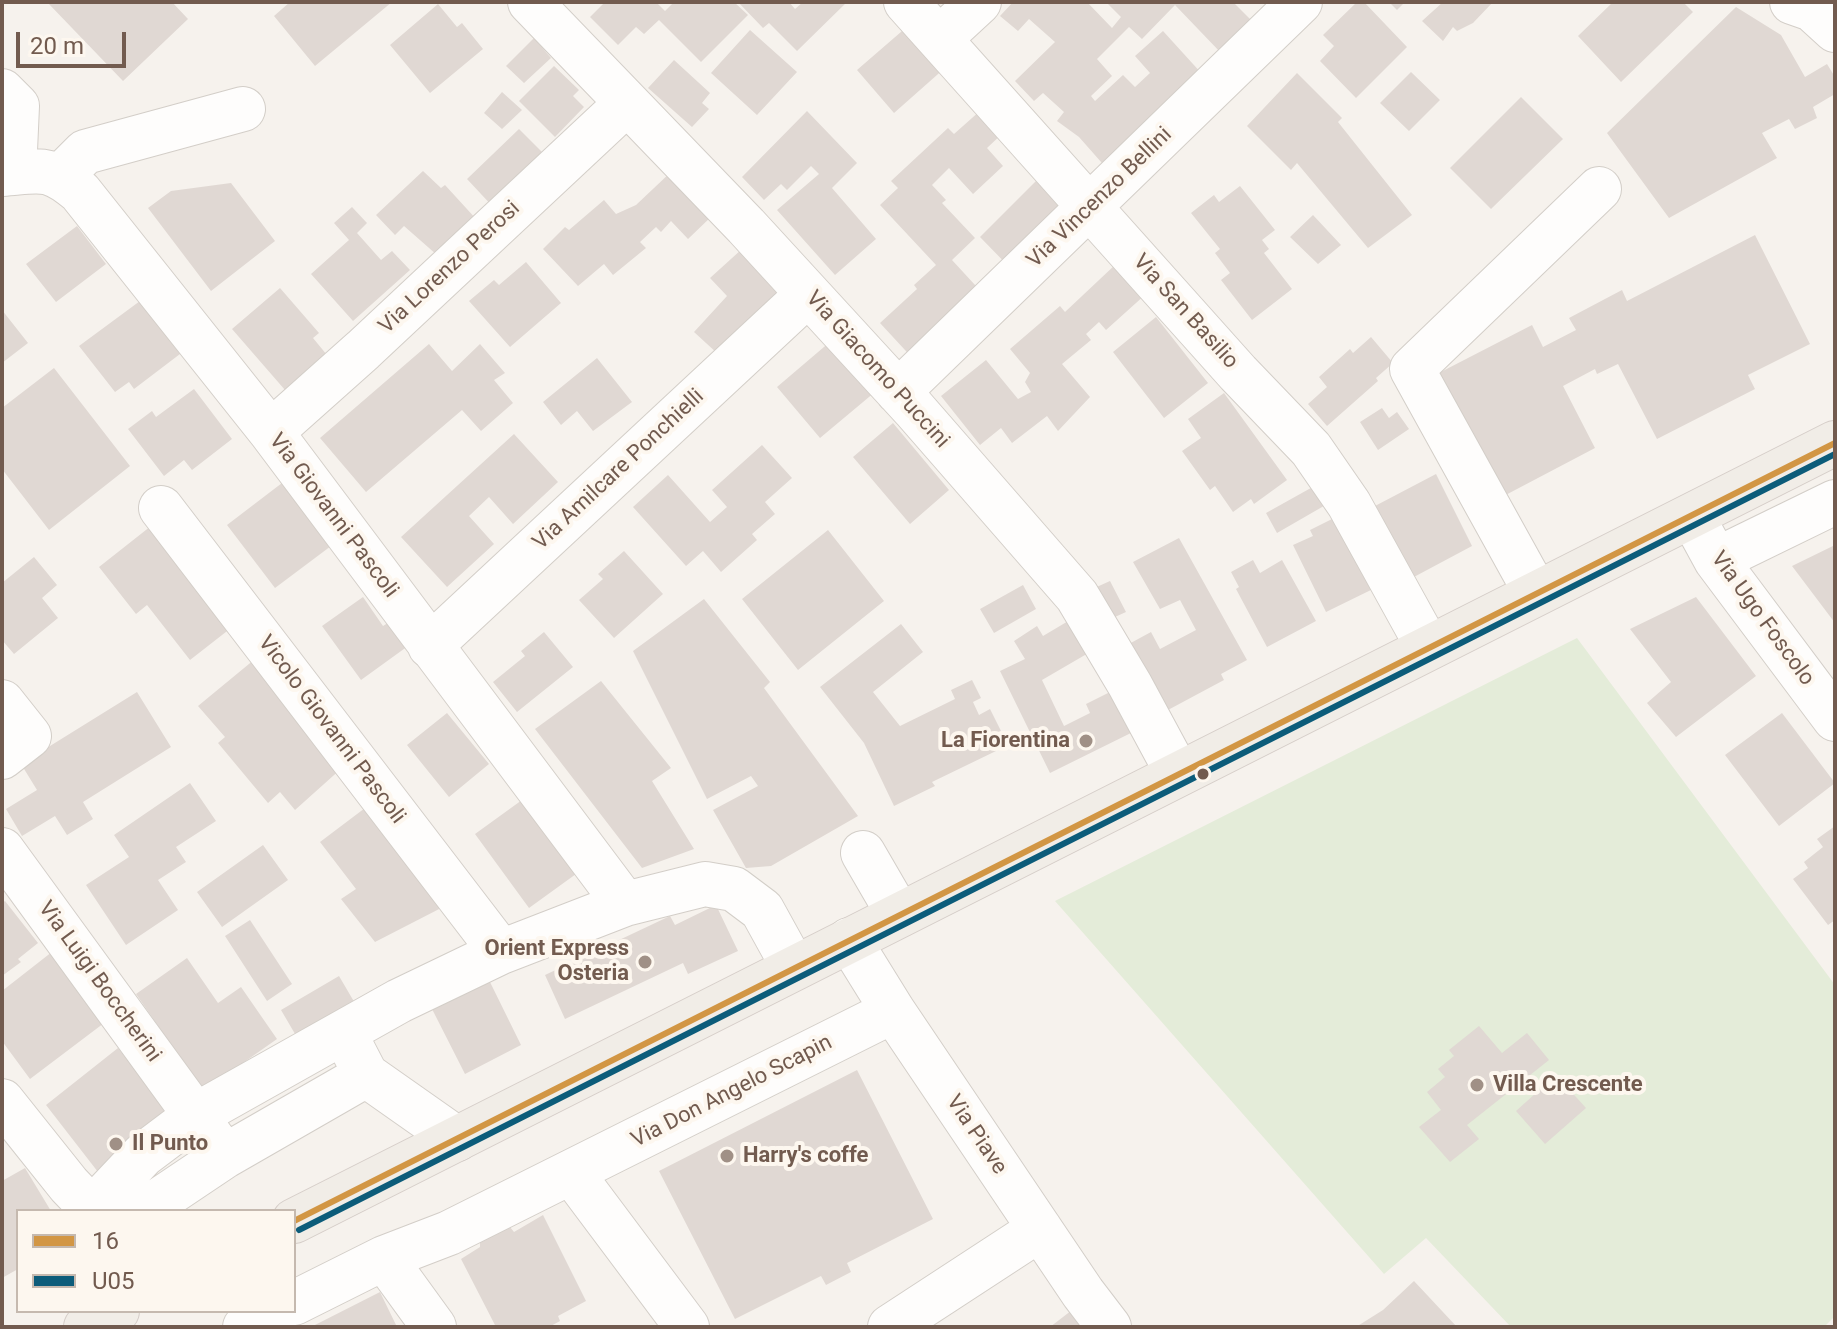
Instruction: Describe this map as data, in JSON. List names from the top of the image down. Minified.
{"streets":{"street":["Via Vincenzo Bellini","Via Lorenzo Perosi","Via San Basilio","Via Giacomo Puccini","Via Amilcare Ponchielli","Via Giovanni Pascoli","Via Ugo Foscolo","Vicolo Giovanni Pascoli","Via Luigi Boccherini","Via Don Angelo Scapin","Via Piave"]},"crossings":[["Via Vincenzo Bellini","Via San Basilio"],["Via Vincenzo Bellini","Via Giacomo Puccini"],["Via Lorenzo Perosi","Via Giacomo Puccini"],["Via Lorenzo Perosi","Via Giovanni Pascoli"],["Via Giacomo Puccini","Via Amilcare Ponchielli"],["Via Amilcare Ponchielli","Via Giovanni Pascoli"],["Via Don Angelo Scapin","Via Piave"]],"places":["La Fiorentina","Orient Express Osteria","Villa Crescente","Il Punto","Harry's coffe"],"lines":["transit line 16","transit line U05"],"legend":["16","U05"],"scale_bar":"20 m"}
